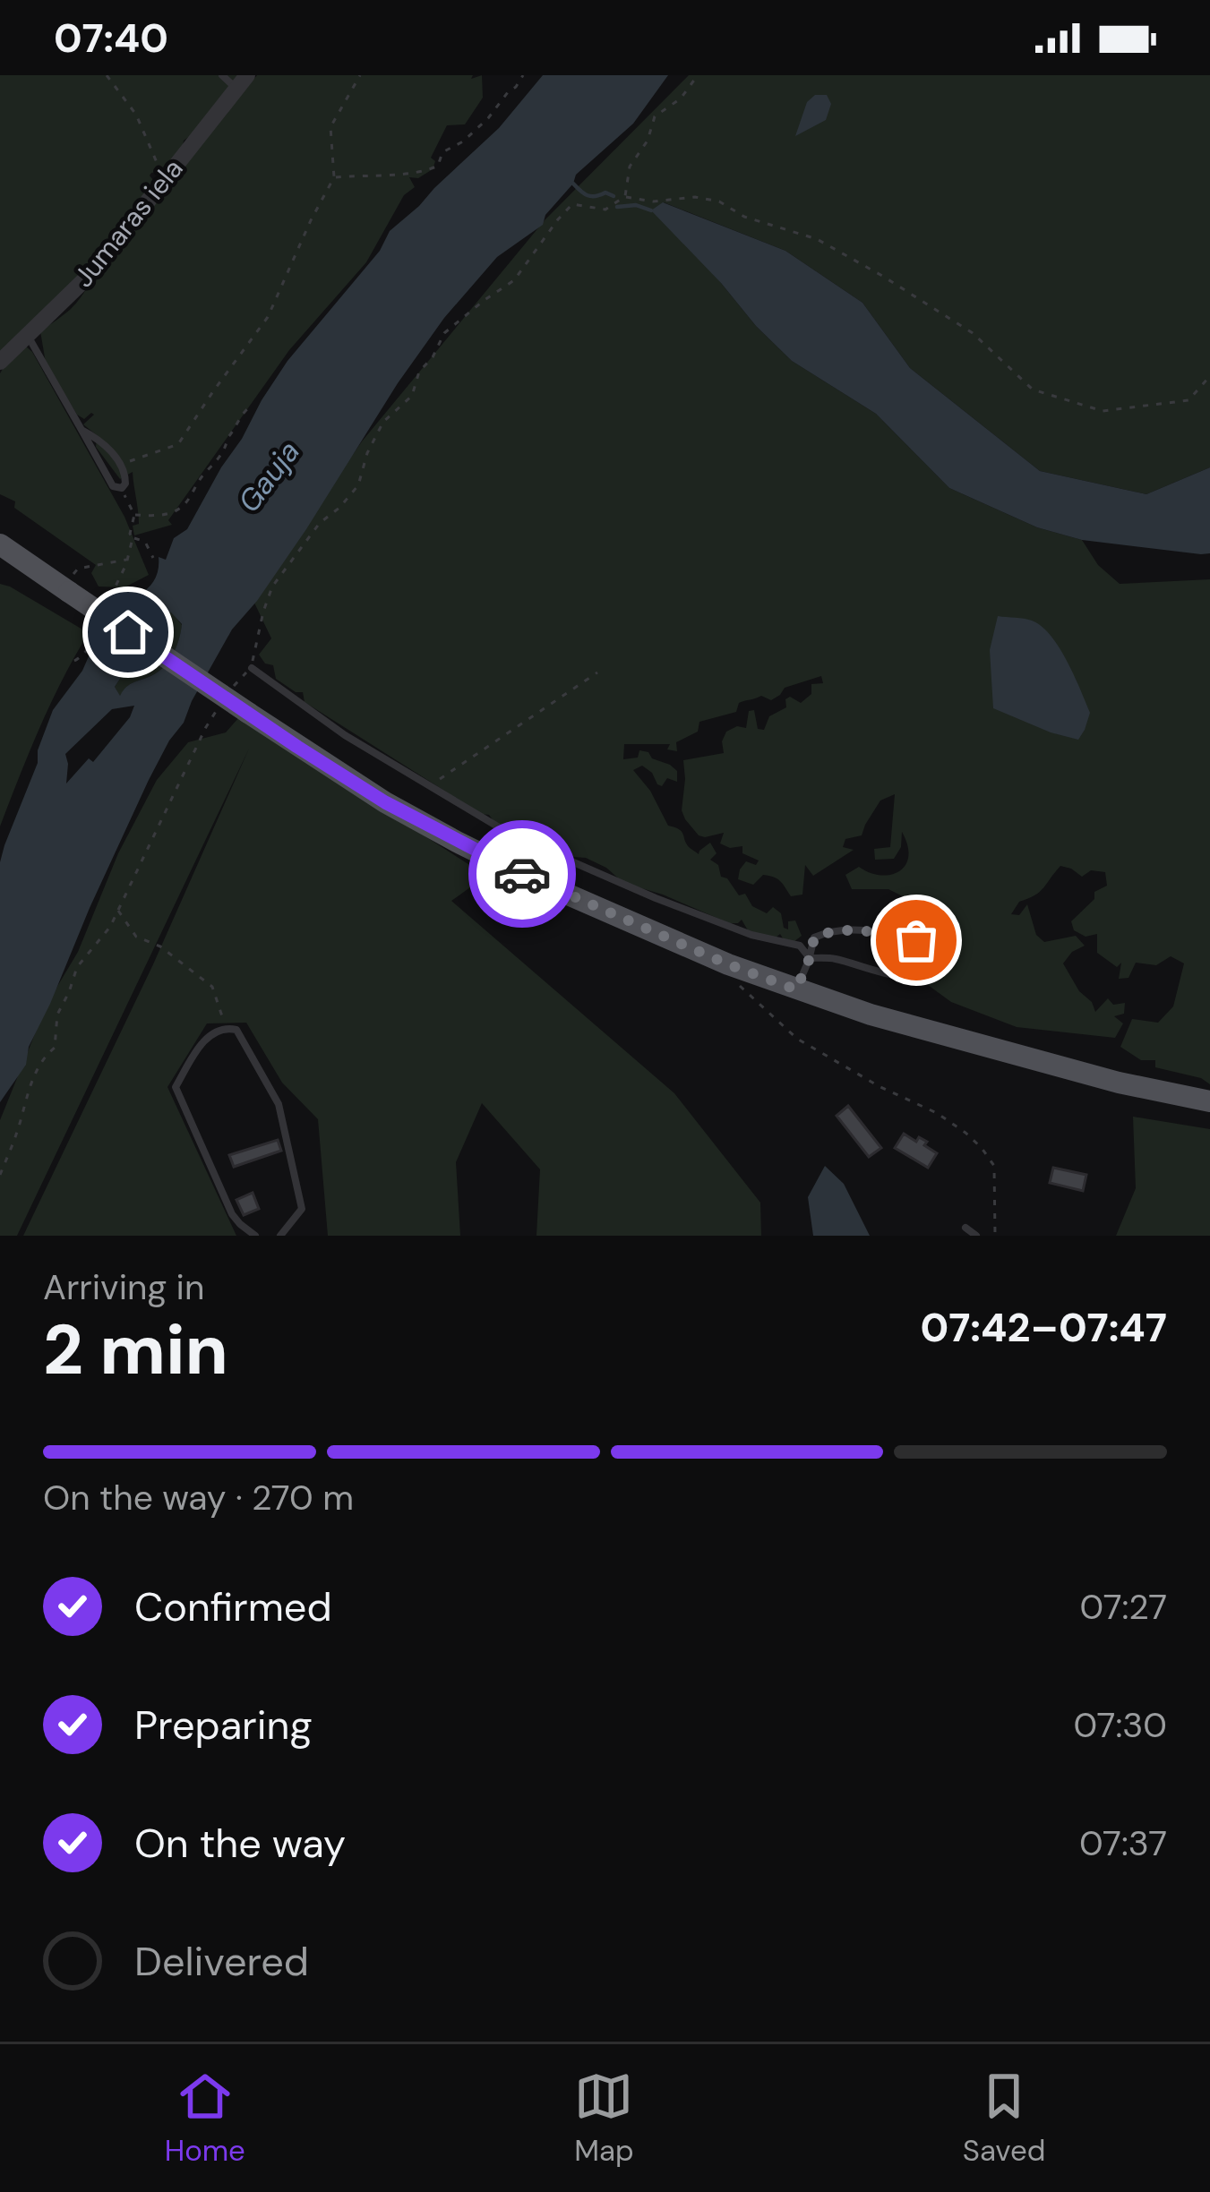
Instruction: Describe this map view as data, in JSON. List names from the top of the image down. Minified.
{"streets":{"street":["Jumaras iela"]},"water":["Gauja"],"page":{"status":"07:40","heading":["2 min","Arriving in","07:42–07:47"],"bar":"On the way · 270 m","list":[["Confirmed","07:27"],["Preparing","07:30"],["On the way","07:37"],"Delivered"],"tabs":["Home","Map","Saved"]}}
